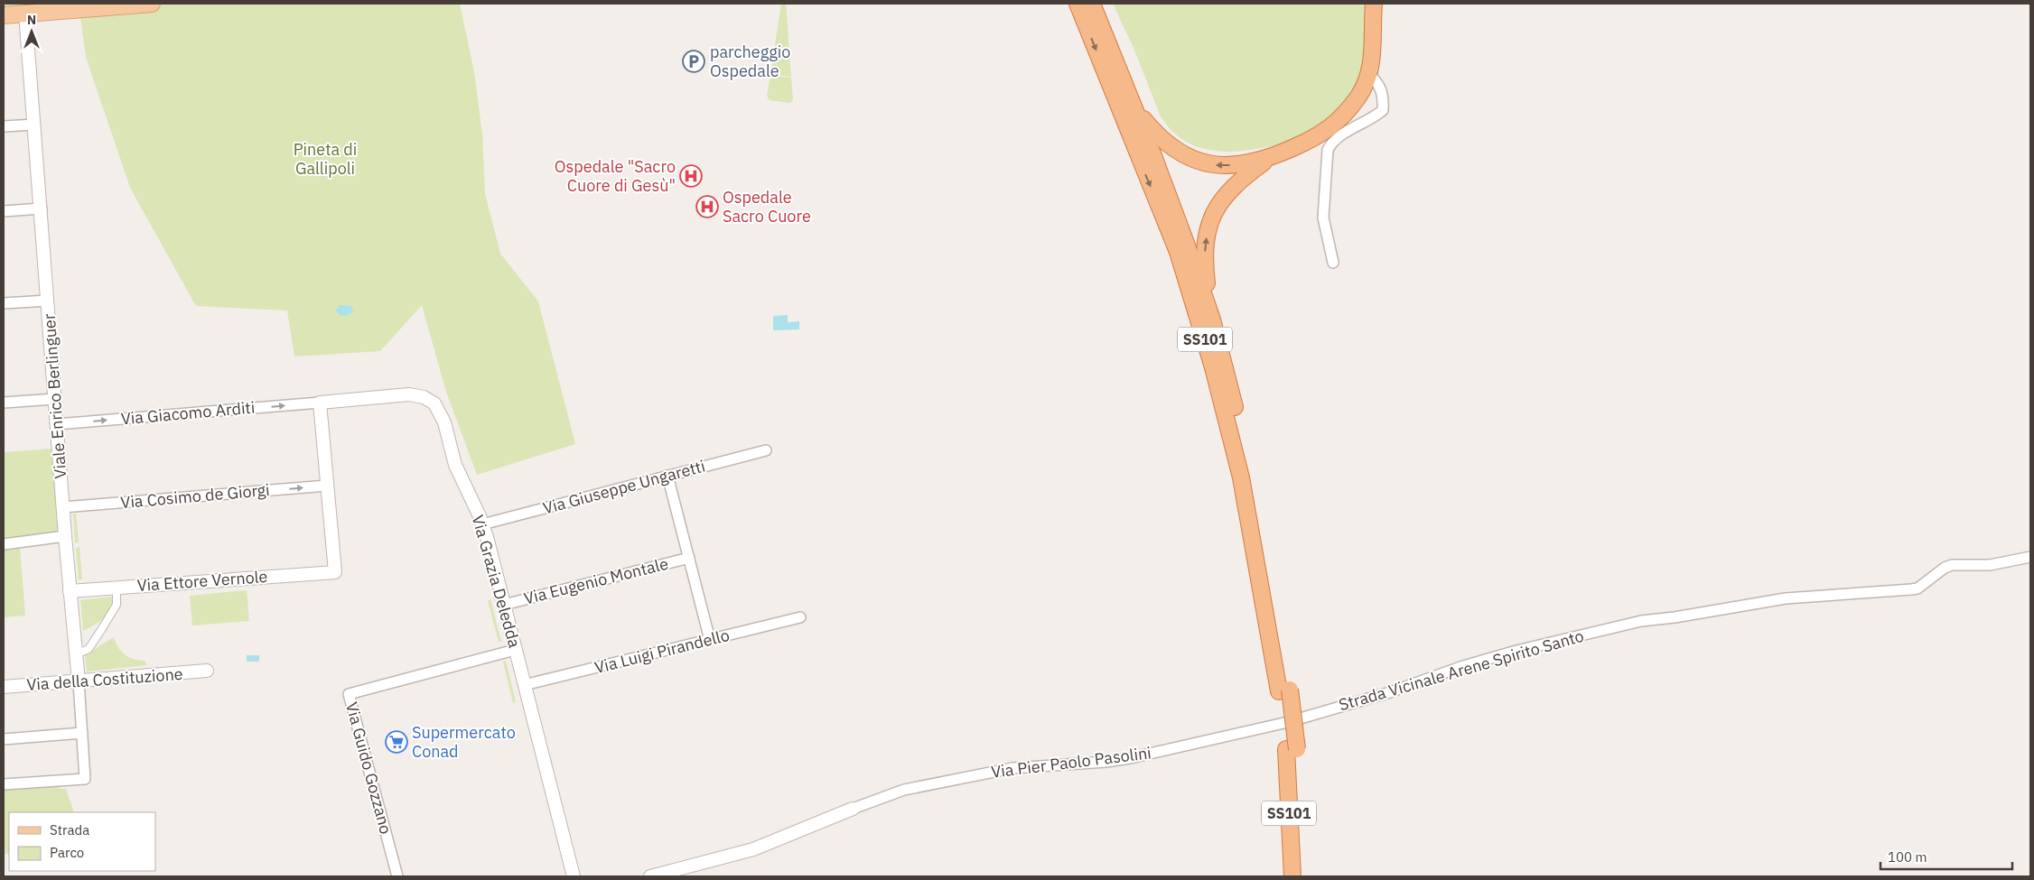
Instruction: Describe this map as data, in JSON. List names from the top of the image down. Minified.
{"streets":{"highway":["SS101"],"street":["Viale Enrico Berlinguer","Via Giacomo Arditi","Via Giuseppe Ungaretti","Via Cosimo de Giorgi","Via Ettore Vernole","Via Grazia Deledda","Via Eugenio Montale","Via Luigi Pirandello","Strada Vicinale Arene Spirito Santo","Via della Costituzione","Via Pier Paolo Pasolini","Via Guido Gozzano"]},"crossings":[["Viale Enrico Berlinguer","Via Giacomo Arditi"],["Viale Enrico Berlinguer","Via Cosimo de Giorgi"],["Viale Enrico Berlinguer","Via Ettore Vernole"],["Viale Enrico Berlinguer","Via della Costituzione"],["Via Giacomo Arditi","Via Grazia Deledda"],["Via Giuseppe Ungaretti","Via Grazia Deledda"],["Via Cosimo de Giorgi","Via Ettore Vernole"],["Via Grazia Deledda","Via Eugenio Montale"],["Via Grazia Deledda","Via Luigi Pirandello"],["Via Grazia Deledda","Via Guido Gozzano"],["Strada Vicinale Arene Spirito Santo","Via Pier Paolo Pasolini"]],"one_way":["Via Giacomo Arditi","Via Cosimo de Giorgi"],"parks":["Pineta di Gallipoli"],"places":{"parking":["parcheggio Ospedale"],"hospital":["Ospedale \"Sacro Cuore di Gesù\"","Ospedale Sacro Cuore"],"supermarket":["Supermercato Conad"]},"legend":["Strada","Parco"],"scale_bar":"100 m","north":"top"}
